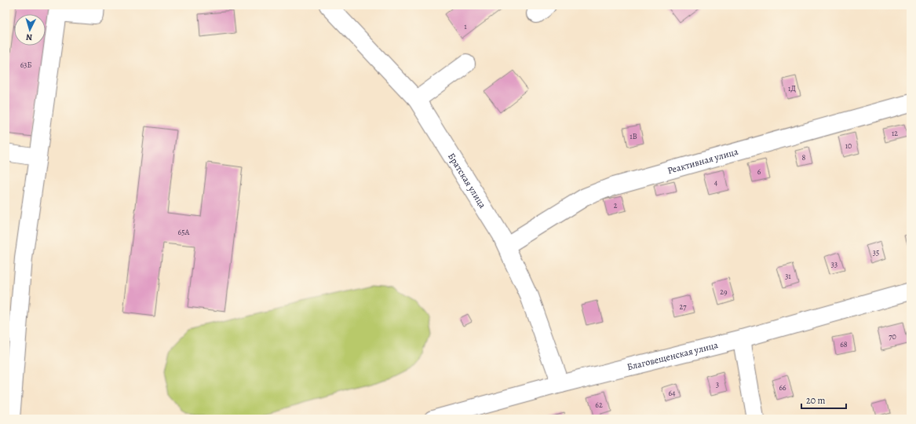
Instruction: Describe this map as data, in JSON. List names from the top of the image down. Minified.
{"streets":{"street":["Реактивная улица","Братская улица","Благовещенская улица"]},"crossings":[["Реактивная улица","Братская улица"],["Братская улица","Благовещенская улица"]],"house_numbers":["1","63Б","1Д","12","1В","10","8","6","4","2","65А","35","33","31","29","27","70","68","3","66","64","62"],"scale_bar":"20 m","north":"bottom"}
